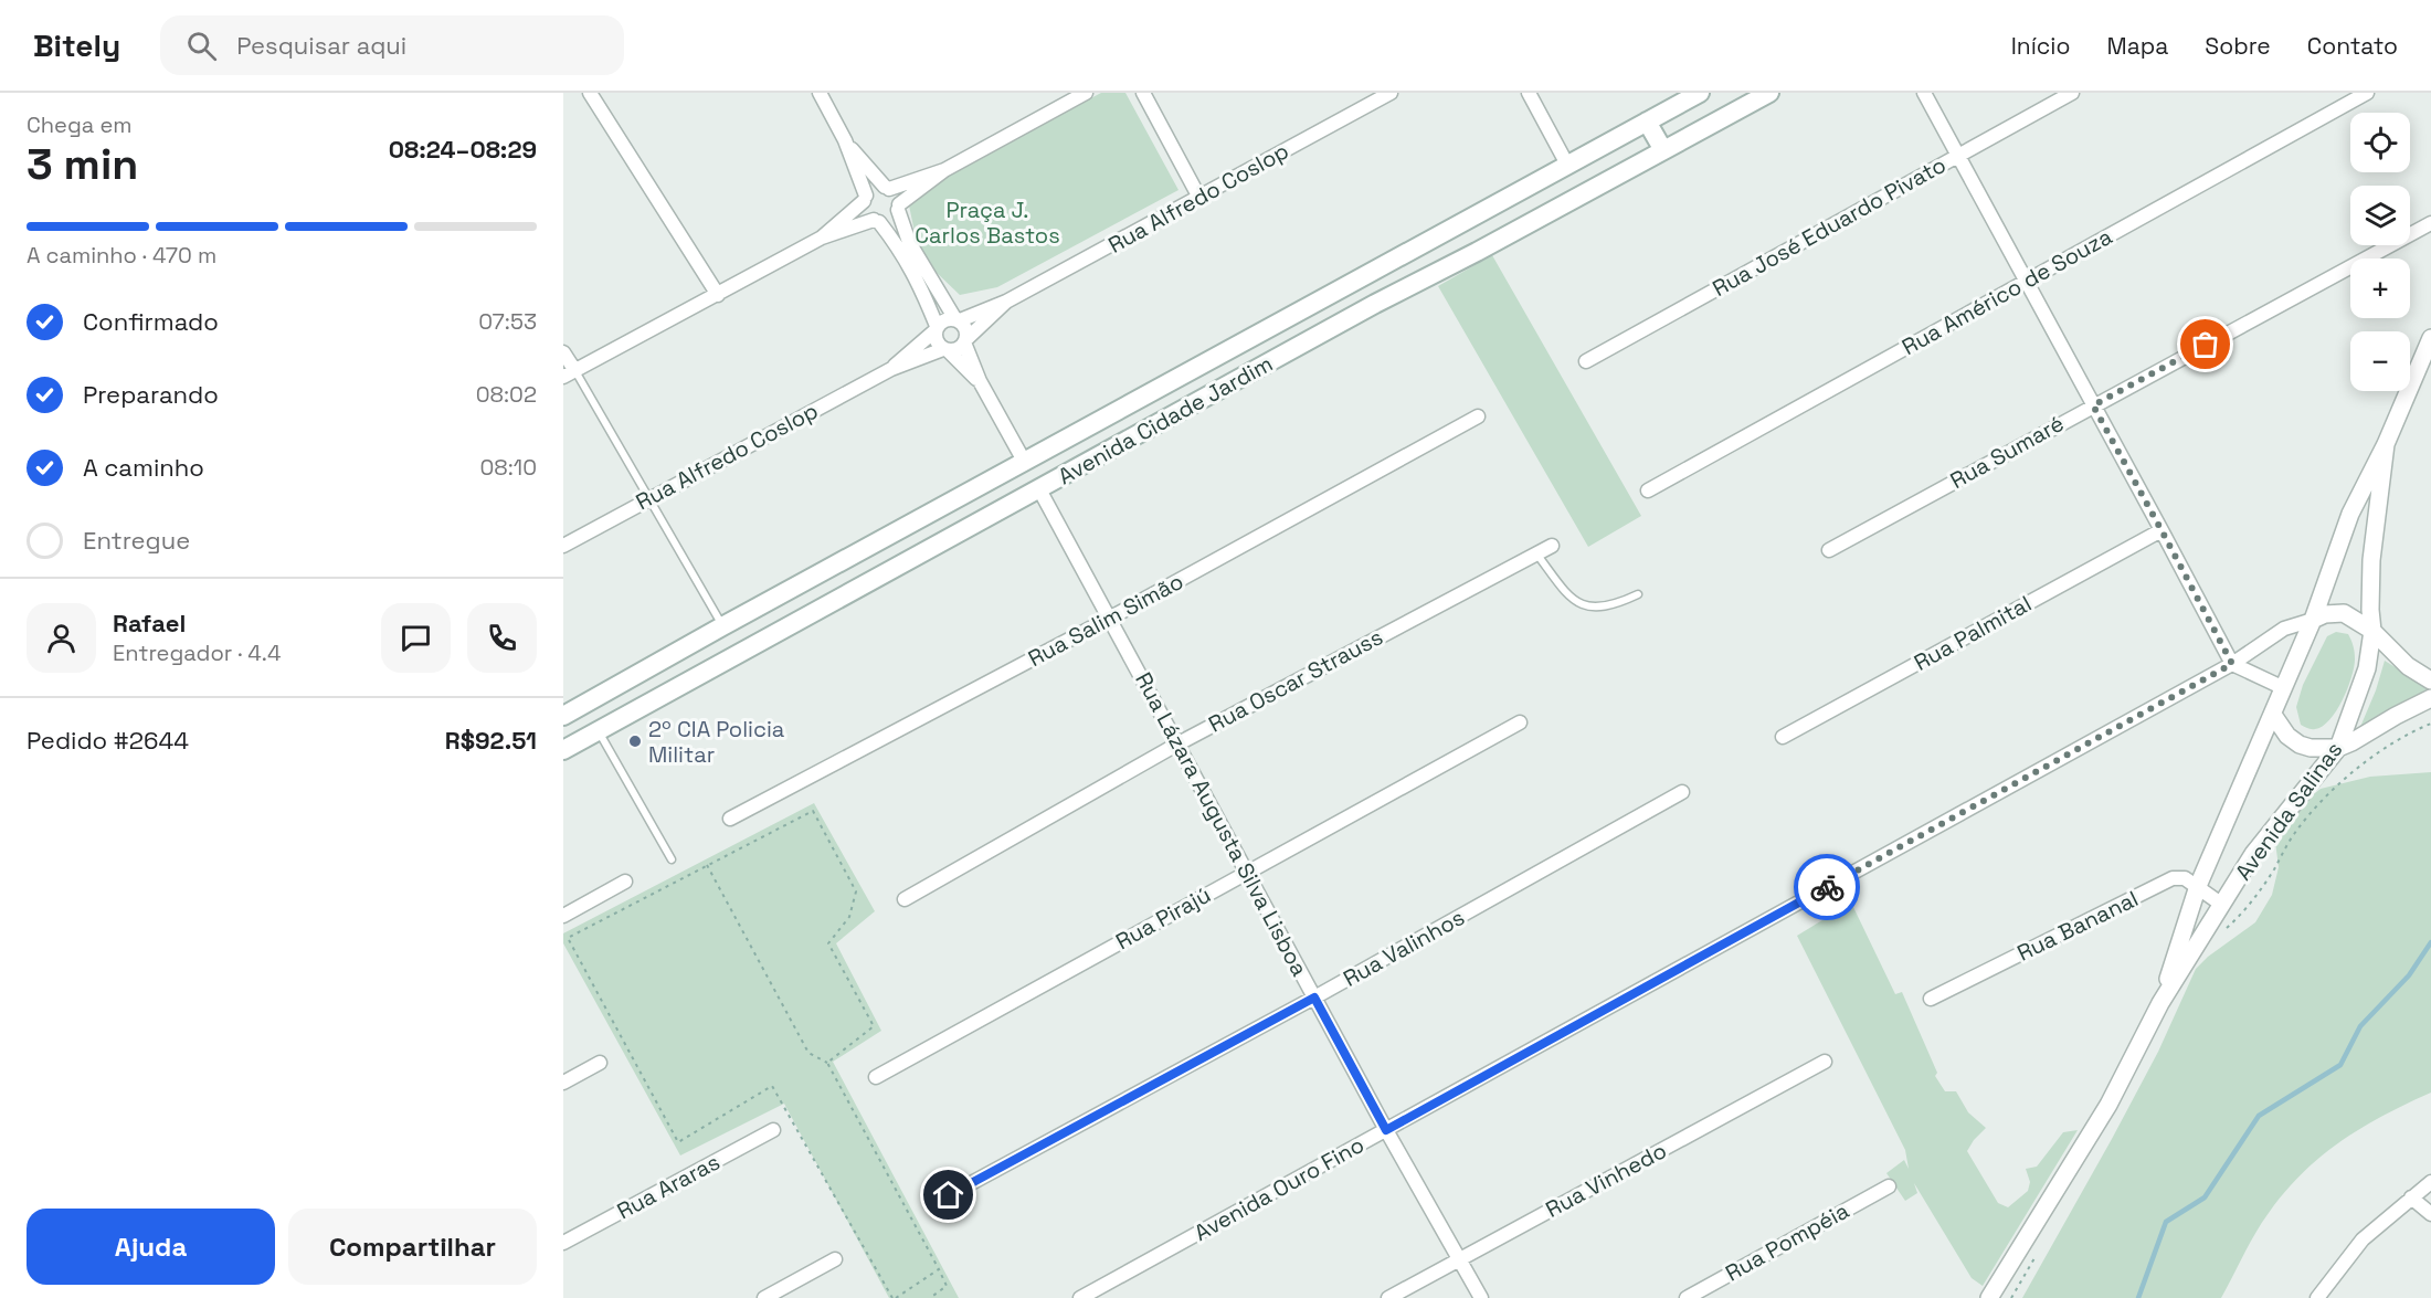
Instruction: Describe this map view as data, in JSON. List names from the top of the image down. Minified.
{"streets":{"main road":["Avenida Cidade Jardim"],"street":["Rua Alfredo Coslop","Rua José Eduardo Pivato","Rua Américo de Souza","Rua Sumaré","Rua Salim Simão","Rua Palmital","Rua Oscar Strauss","Avenida Salinas","Rua Lázara Augusta Silva Lisboa","Rua Pirajú","Rua Bananal","Rua Valinhos","Rua Vinhedo","Rua Araras","Avenida Ouro Fino","Rua Pompéia"]},"crossings":[["Avenida Cidade Jardim","Rua Lázara Augusta Silva Lisboa"],["Rua Salim Simão","Rua Lázara Augusta Silva Lisboa"],["Rua Oscar Strauss","Rua Lázara Augusta Silva Lisboa"],["Avenida Salinas","Rua Bananal"],["Avenida Salinas","Avenida Ouro Fino"],["Rua Lázara Augusta Silva Lisboa","Rua Pirajú"],["Rua Lázara Augusta Silva Lisboa","Rua Valinhos"],["Rua Lázara Augusta Silva Lisboa","Rua Vinhedo"],["Rua Lázara Augusta Silva Lisboa","Avenida Ouro Fino"]],"parks":["Praça J. Carlos Bastos"],"places":["2º CIA Policia Militar"],"page":{"header":"Bitely","search":"Pesquisar aqui","nav":["Início","Mapa","Sobre","Contato"],"heading":["3 min","Chega em","08:24–08:29"],"panel":["Rafael","Entregador · 4.4","Pedido #2644","R$92.51"],"map_buttons":["+","−"],"bar":"A caminho · 470 m","list":[["Confirmado","07:53"],["Preparando","08:02"],["A caminho","08:10"],"Entregue"],"buttons":["Ajuda","Compartilhar"]}}
